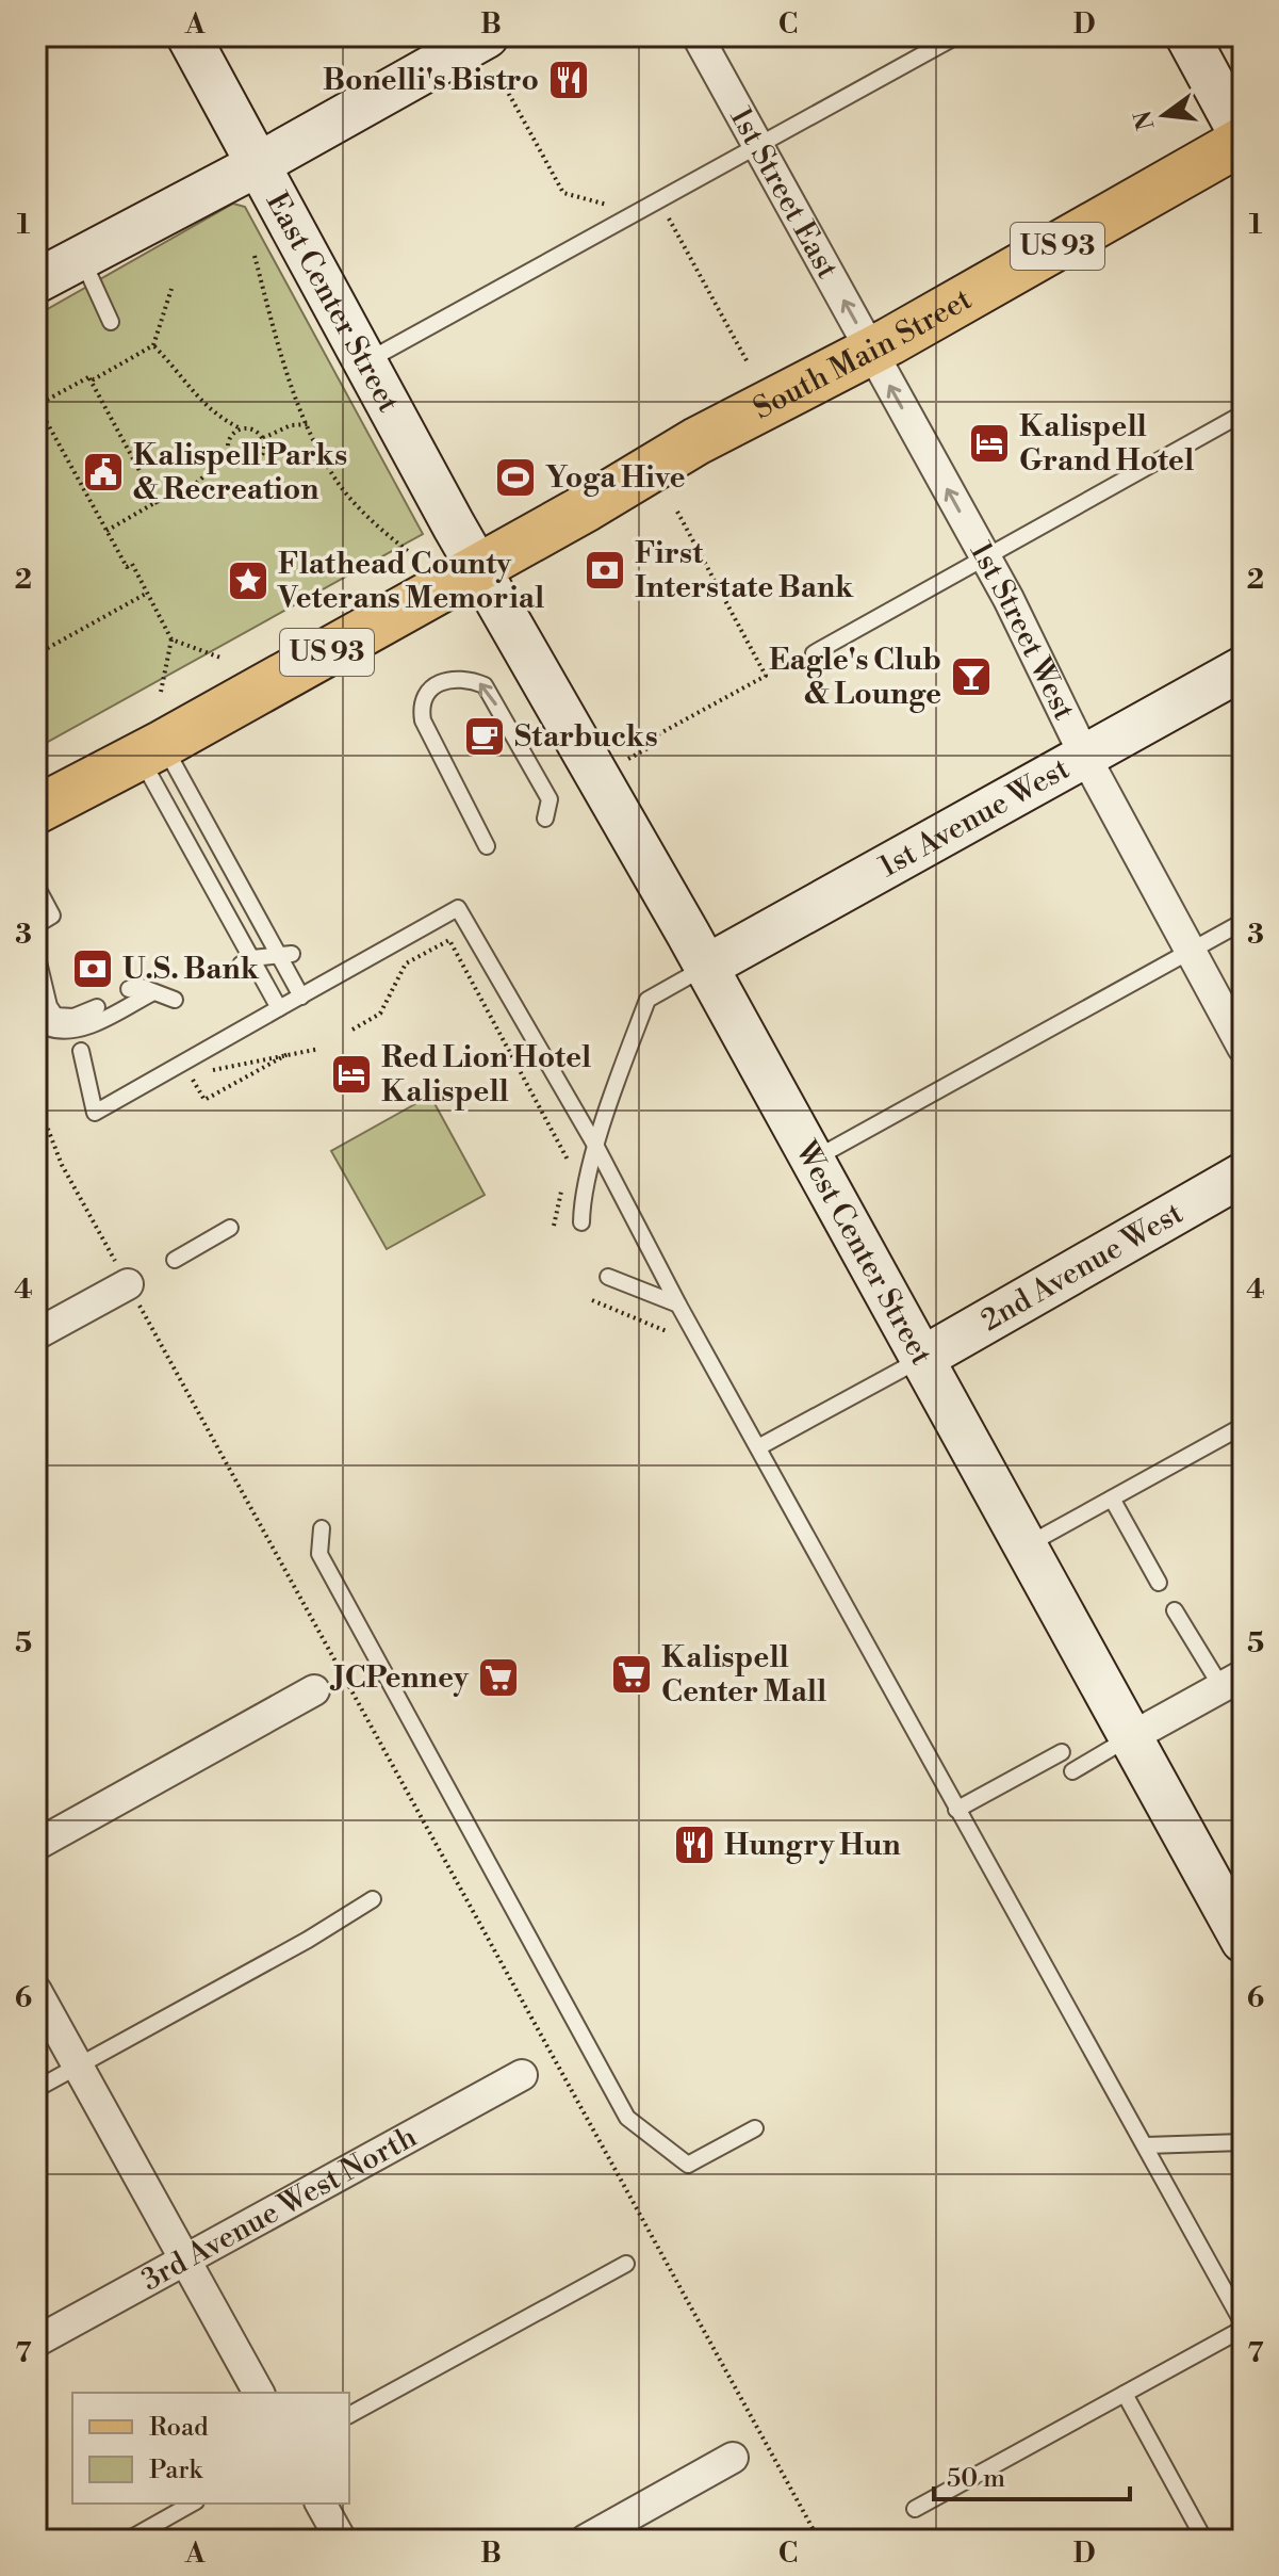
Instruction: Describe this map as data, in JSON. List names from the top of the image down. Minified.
{"streets":{"main road":["US 93","South Main Street"],"street":["1st Street East","East Center Street","1st Street West","1st Avenue West","West Center Street","2nd Avenue West","3rd Avenue West North"]},"crossings":[["1st Street East","South Main Street"],["1st Street East","1st Street West"],["US 93","East Center Street"],["US 93","South Main Street"],["US 93","West Center Street"],["East Center Street","South Main Street"],["East Center Street","West Center Street"],["South Main Street","1st Street West"],["South Main Street","West Center Street"],["1st Street West","1st Avenue West"],["1st Avenue West","West Center Street"],["West Center Street","2nd Avenue West"]],"one_way":["1st Street East"],"places":{"restaurant":["Bonelli's Bistro","Hungry Hun"],"hotel":["Kalispell Grand Hotel","Red Lion Hotel Kalispell"],"public building":["Kalispell Parks & Recreation"],"sports":["Yoga Hive"],"bank":["First Interstate Bank","U.S. Bank"],"place":["Flathead County Veterans Memorial"],"bar":["Eagle's Club & Lounge"],"cafe":["Starbucks"],"supermarket":["Kalispell Center Mall","JCPenney"]},"legend":["Road","Park"],"scale_bar":"50 m","north":"left","grid":{"columns":["A","B","C","D"],"rows":["1","2","3","4","5","6","7"]}}
